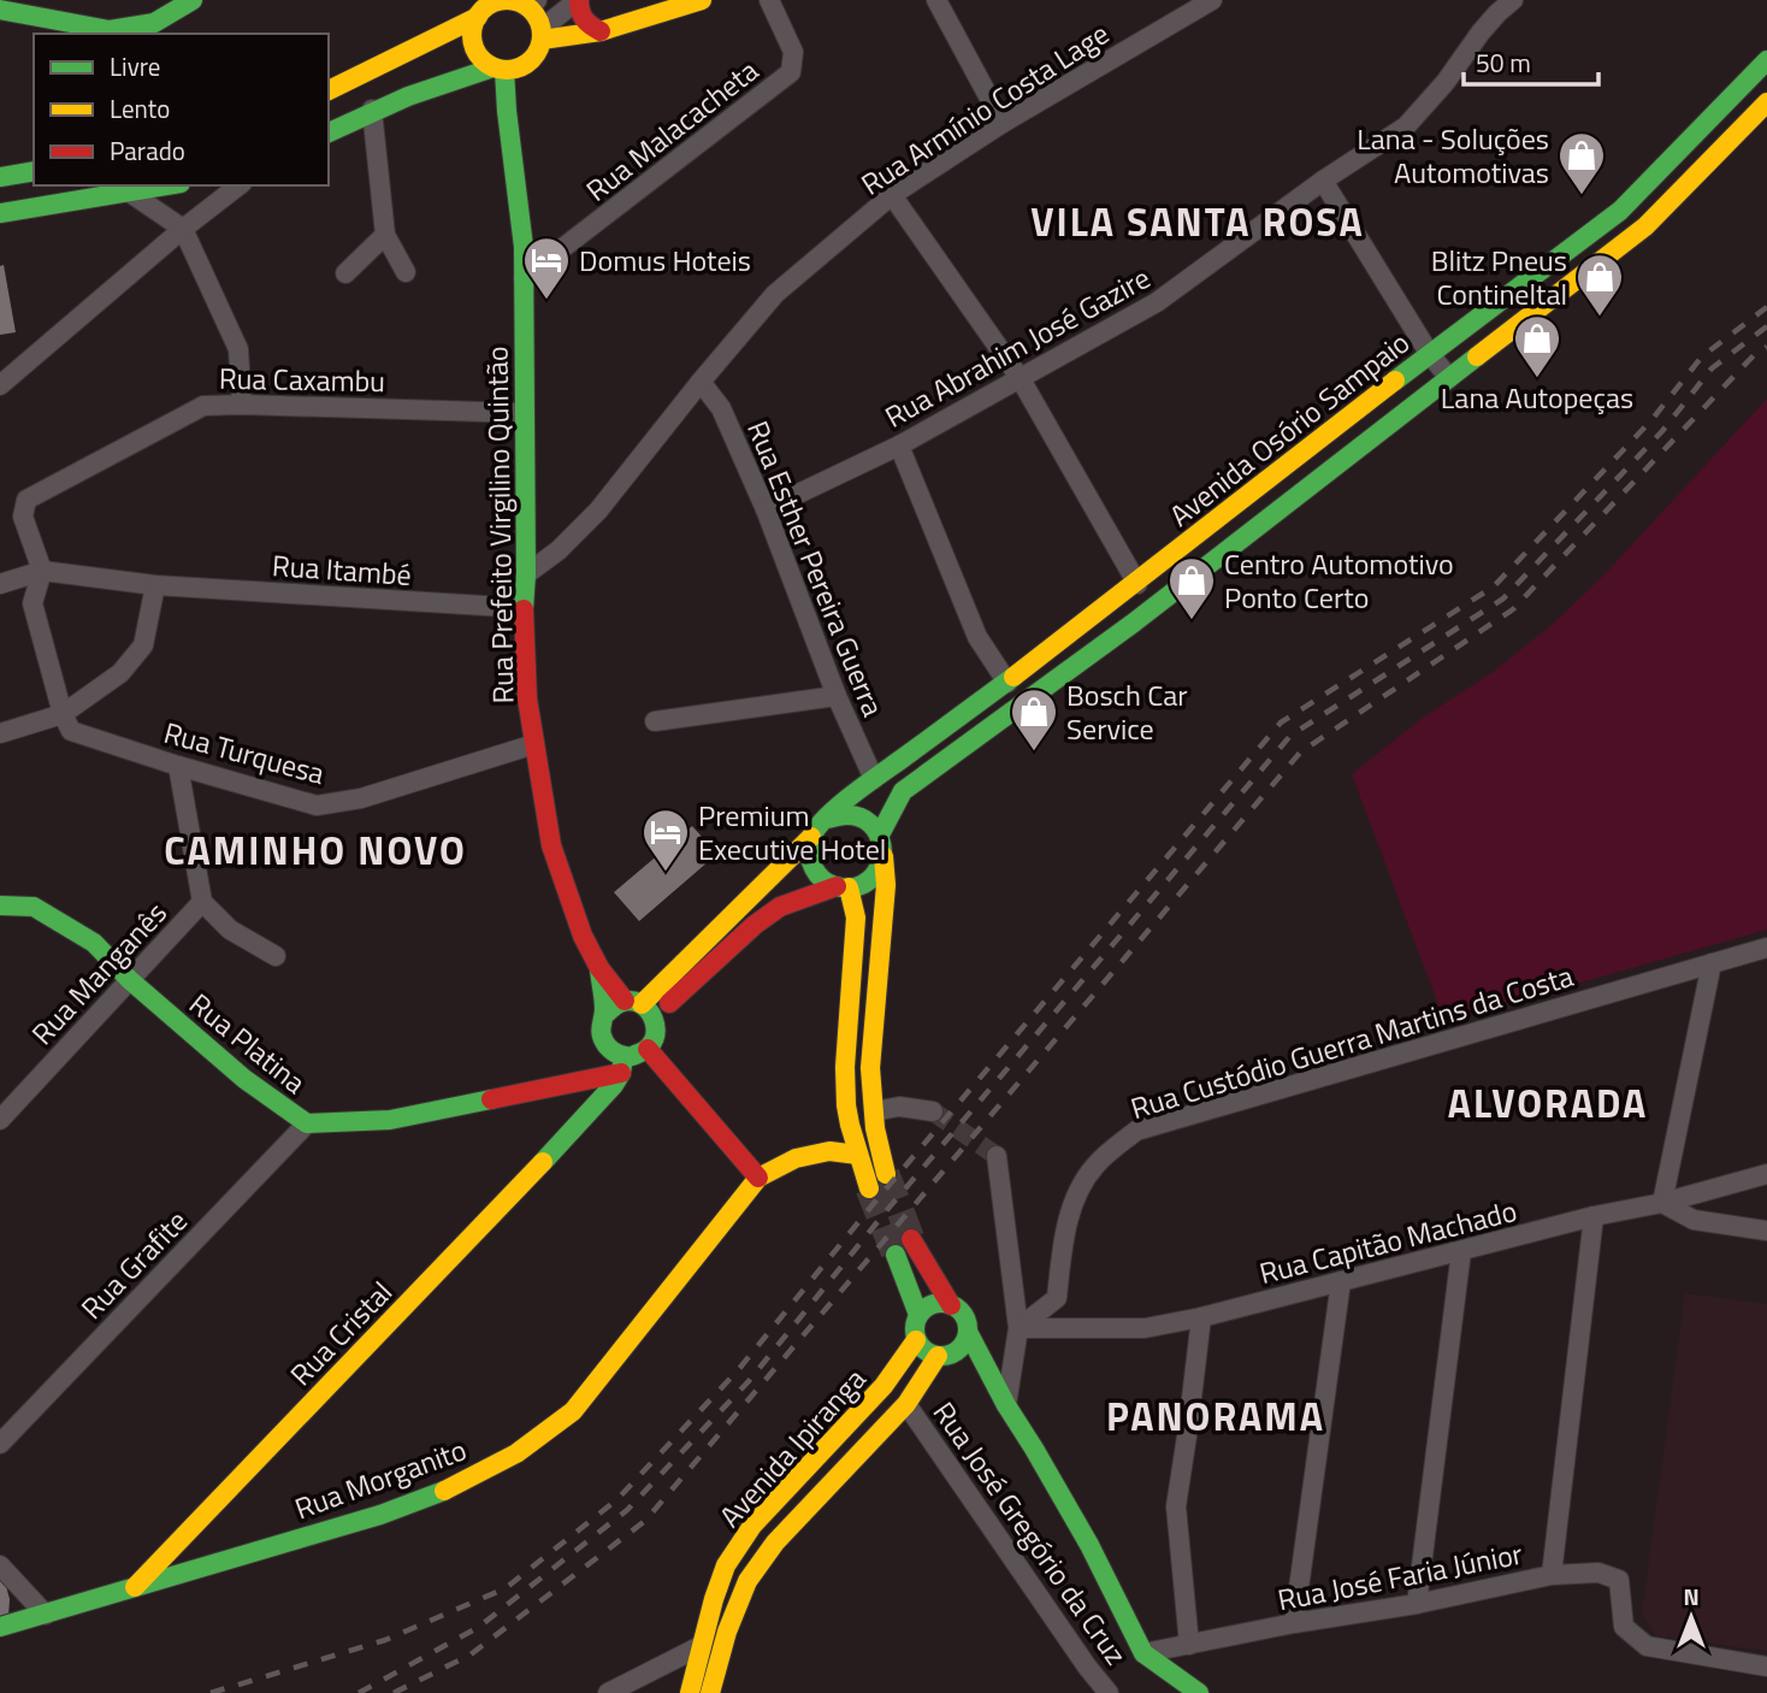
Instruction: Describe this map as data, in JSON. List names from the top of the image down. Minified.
{"streets":{"street":["Rua Armínio Costa Lage","Rua Malacacheta","Rua Abrahim José Gazire","Rua Caxambu","Avenida Osório Sampaio","Rua Prefeito Virgilino Quintão","Rua Esther Pereira Guerra","Rua Itambé","Rua Turquesa","Rua Manganês","Rua Custódio Guerra Martins da Costa","Rua Platina","Rua Capitão Machado","Rua Grafite","Rua Cristal","Avenida Ipiranga","Rua Morganito","Rua José Gregório da Cruz","Rua José Faria Júnior"]},"crossings":[["Rua Armínio Costa Lage","Rua Prefeito Virgilino Quintão"],["Rua Armínio Costa Lage","Rua Esther Pereira Guerra"],["Rua Malacacheta","Rua Prefeito Virgilino Quintão"],["Rua Abrahim José Gazire","Rua Esther Pereira Guerra"],["Rua Caxambu","Rua Prefeito Virgilino Quintão"],["Rua Caxambu","Rua Itambé"],["Avenida Osório Sampaio","Rua Esther Pereira Guerra"],["Rua Prefeito Virgilino Quintão","Rua Itambé"],["Rua Prefeito Virgilino Quintão","Rua Turquesa"],["Rua Prefeito Virgilino Quintão","Rua Platina"],["Rua Prefeito Virgilino Quintão","Rua Cristal"],["Rua Turquesa","Rua Manganês"],["Rua Manganês","Rua Platina"],["Rua Custódio Guerra Martins da Costa","Rua Capitão Machado"],["Rua Platina","Rua Grafite"],["Rua Platina","Rua Cristal"],["Rua Cristal","Rua Morganito"],["Avenida Ipiranga","Rua José Gregório da Cruz"]],"districts":["VILA SANTA ROSA","CAMINHO NOVO","ALVORADA","PANORAMA"],"places":{"shop":["Lana - Soluções Automotivas","Blitz Pneus Contineltal","Lana Autopeças","Centro Automotivo Ponto Certo","Bosch Car Service"],"hotel":["Domus Hoteis","Premium Executive Hotel"]},"legend":["Livre","Lento","Parado"],"scale_bar":"50 m","north":"top"}
